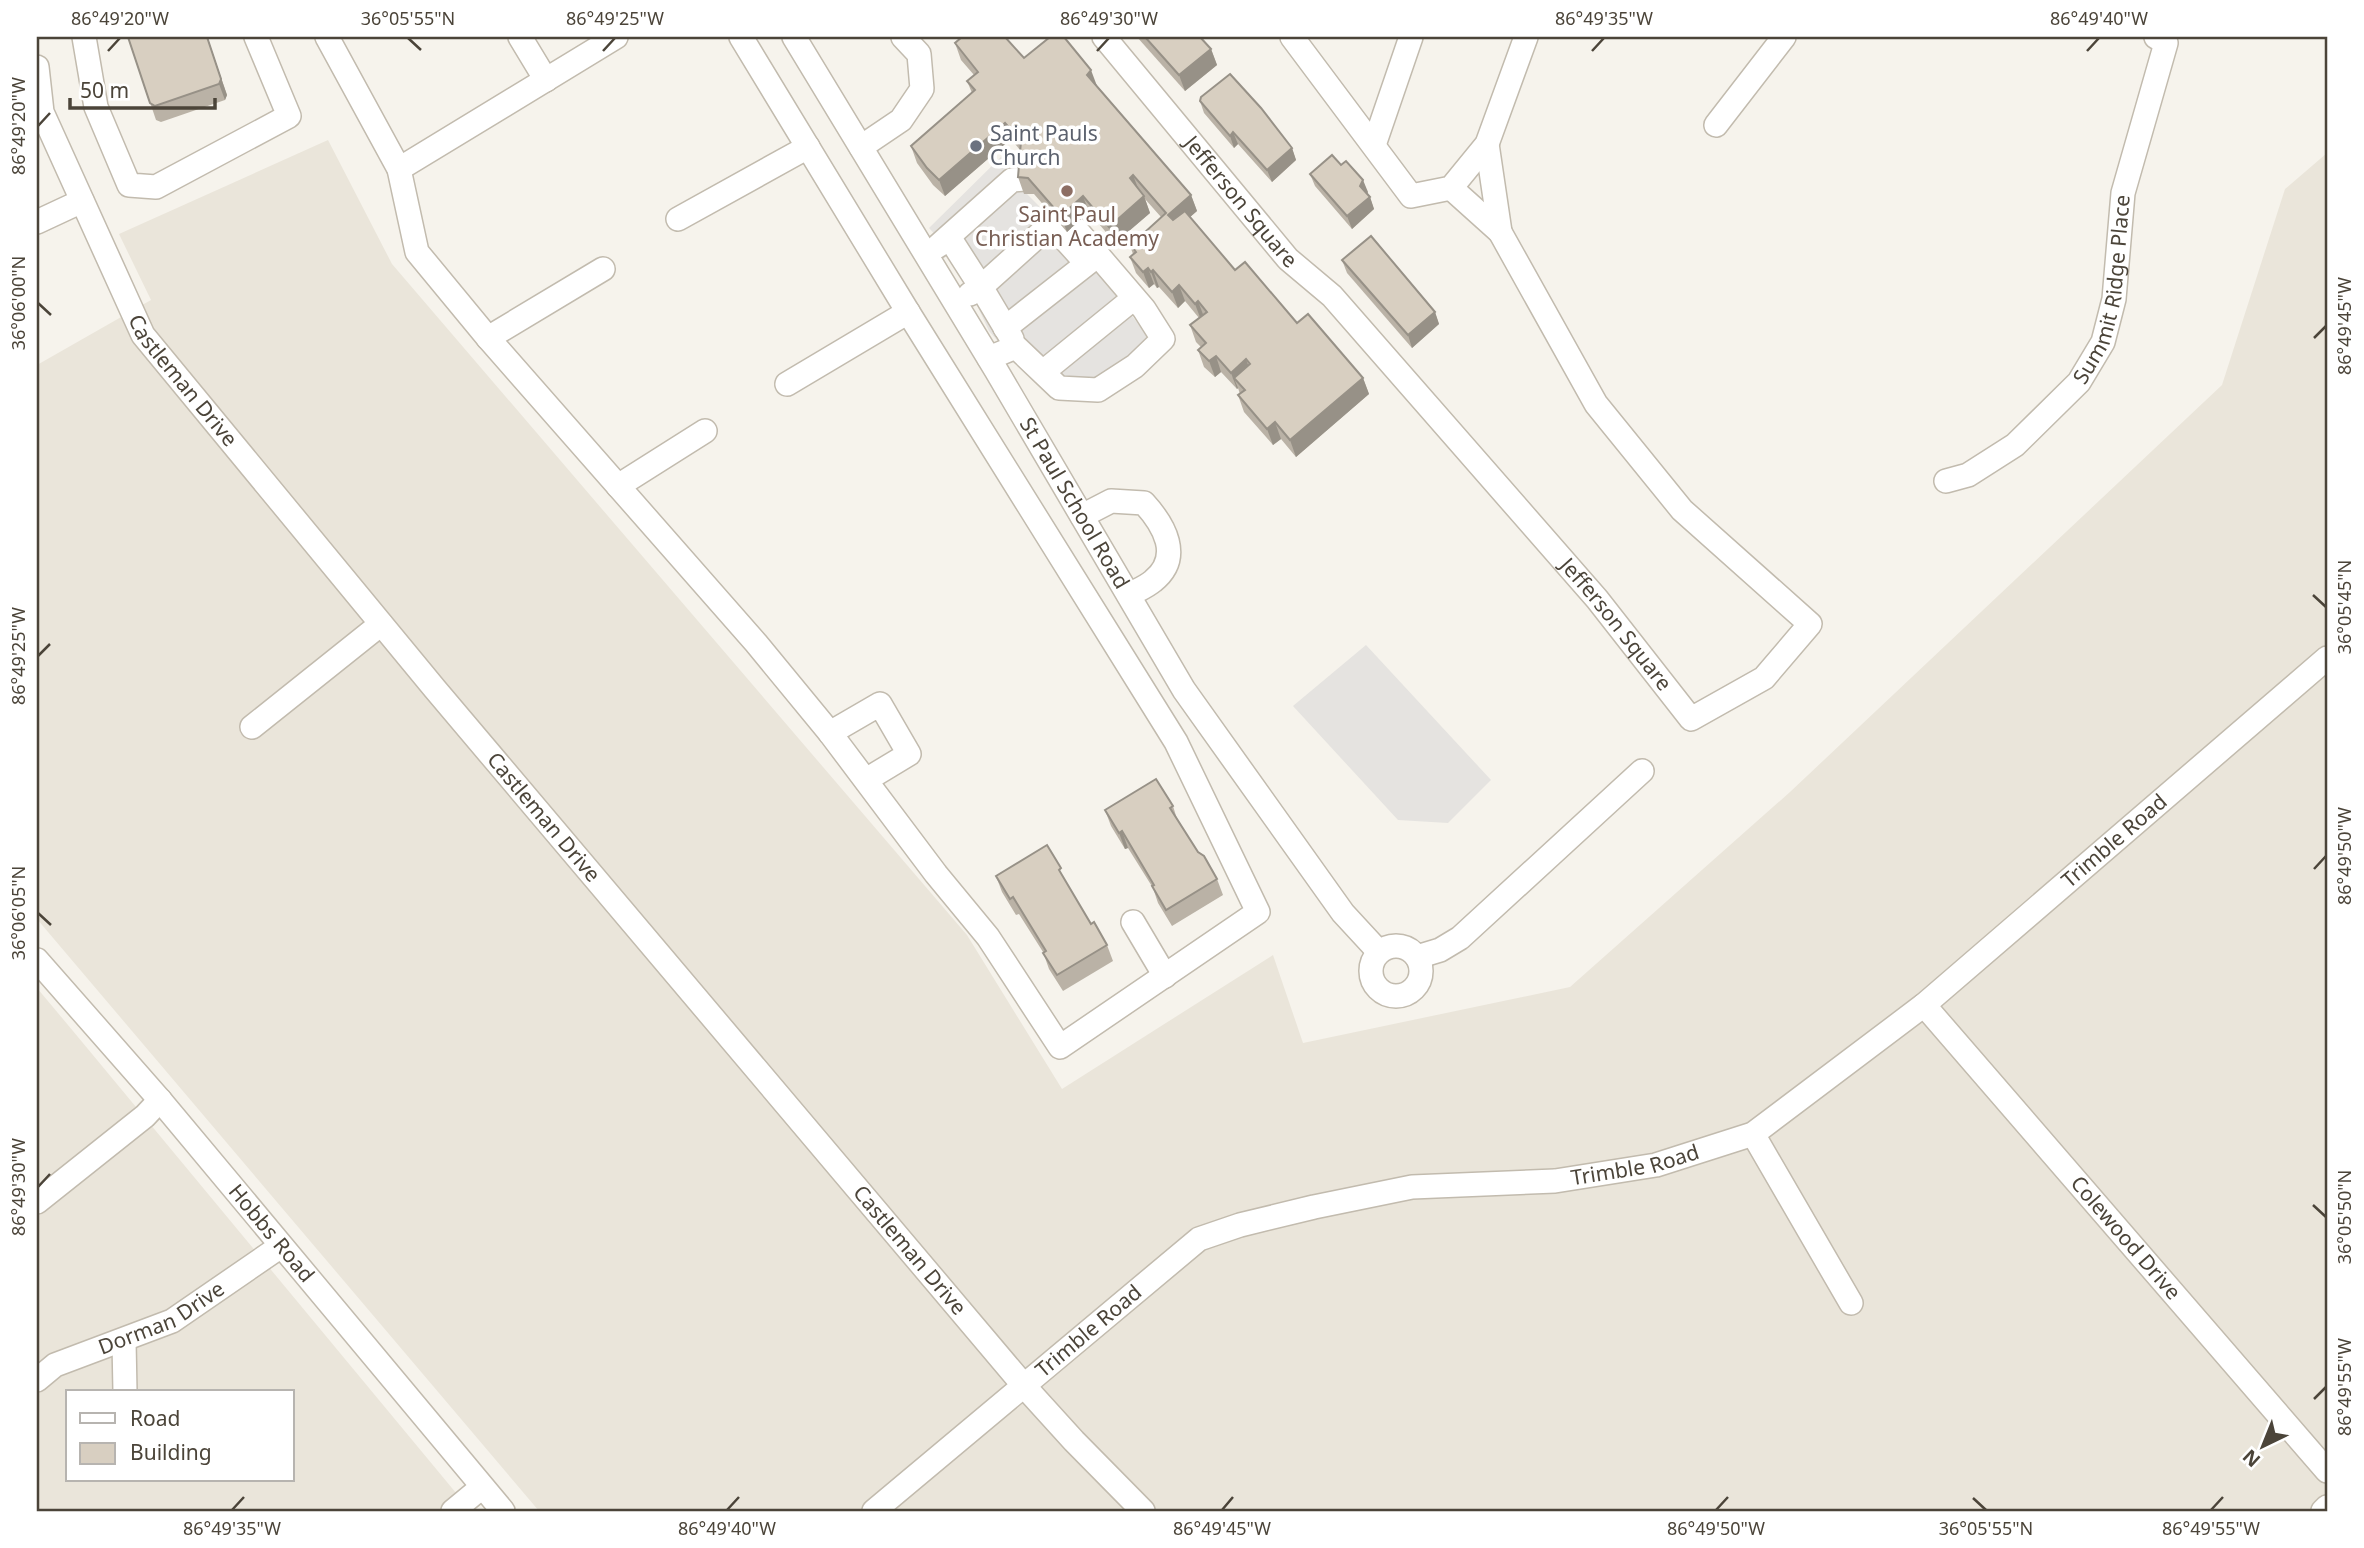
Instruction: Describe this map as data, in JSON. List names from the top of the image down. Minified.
{"streets":{"street":["Jefferson Square","Summit Ridge Place","Castleman Drive","St Paul School Road","Trimble Road","Hobbs Road","Colewood Drive","Dorman Drive"]},"crossings":[["Castleman Drive","Trimble Road"],["Trimble Road","Colewood Drive"],["Hobbs Road","Dorman Drive"]],"places":["Saint Pauls Church","Saint Paul Christian Academy"],"legend":["Road","Building"],"scale_bar":"50 m","north":"bottom left","coordinates":["86°49'20\"W","36°05'55\"N","86°49'25\"W","86°49'30\"W","86°49'35\"W","86°49'40\"W","36°06'00\"N","86°49'45\"W","36°05'45\"N","86°49'50\"W","36°06'05\"N","36°05'50\"N","86°49'55\"W"]}
